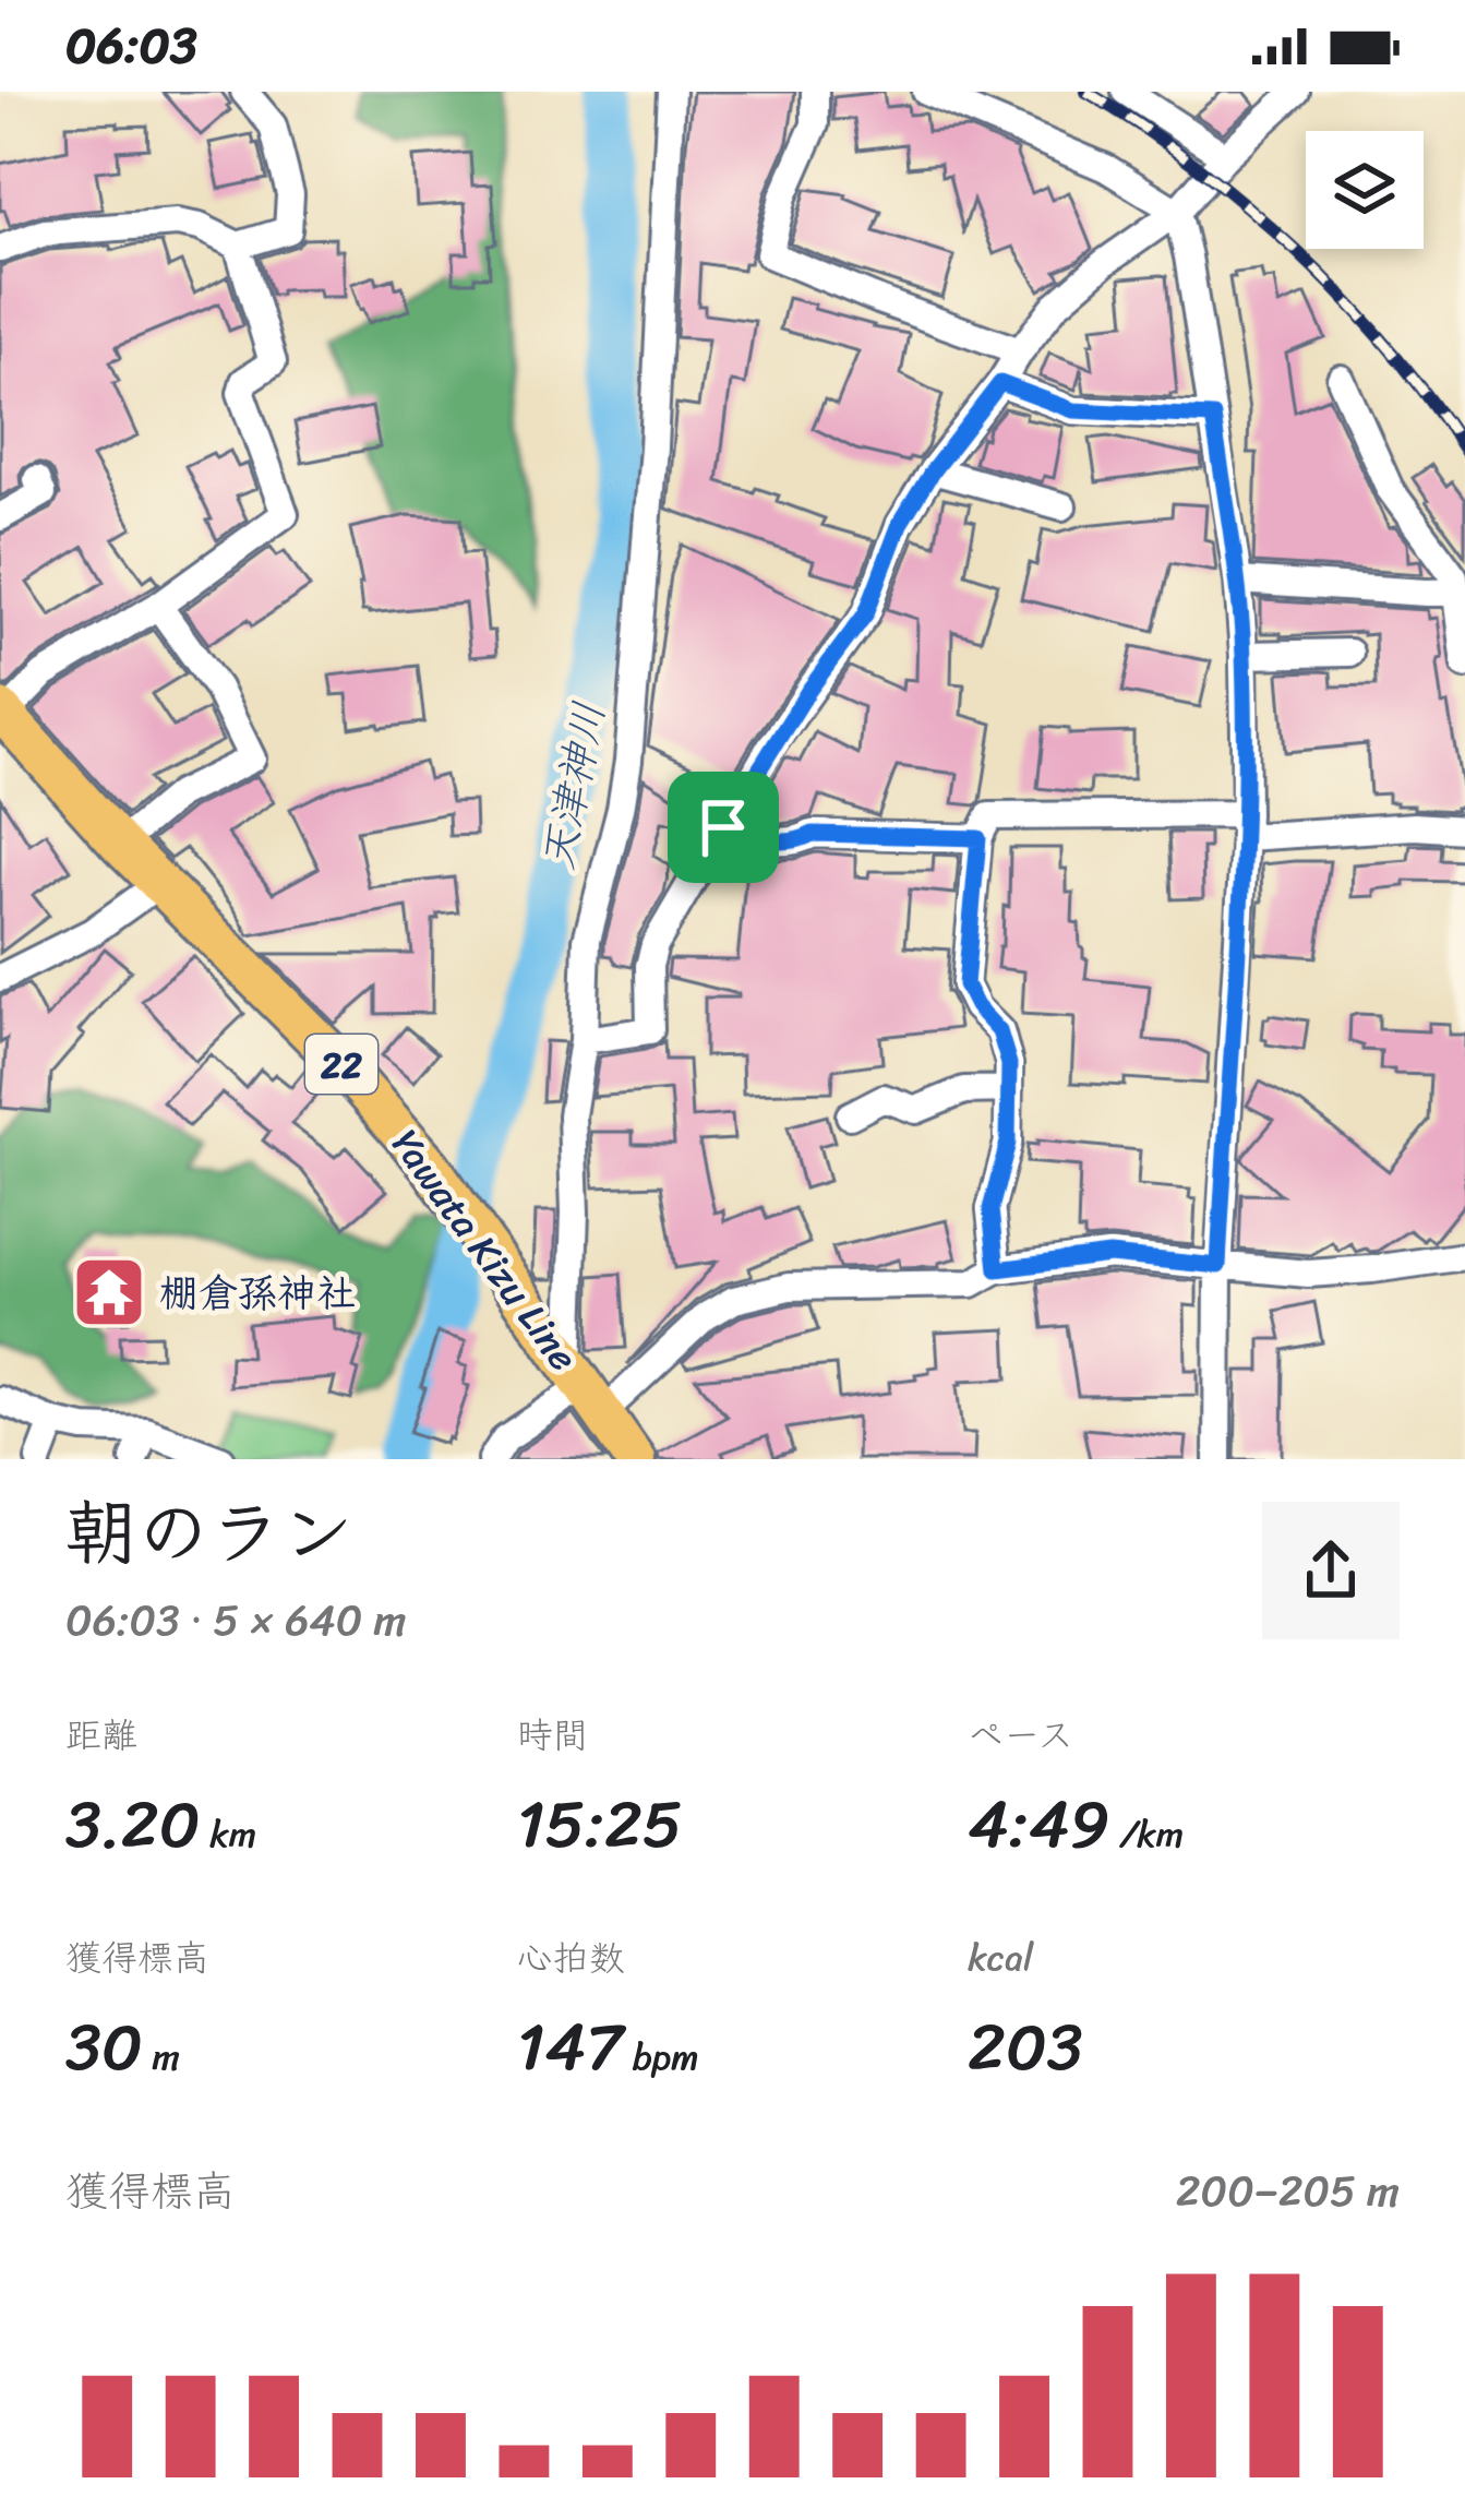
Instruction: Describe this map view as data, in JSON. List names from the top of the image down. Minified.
{"streets":{"main road":["22","Yawata Kizu Line"]},"water":["天津神川"],"places":{"temple":["棚倉孫神社"]},"page":{"status":"06:03","heading":["朝のラン","06:03 · 5 × 640 m"],"stats":[["距離","3.20 km"],["時間","15:25"],["ペース","4:49 /km"],["獲得標高","30 m"],["心拍数","147 bpm"],["kcal","203"]],"chart":["獲得標高","200–205 m"]}}
